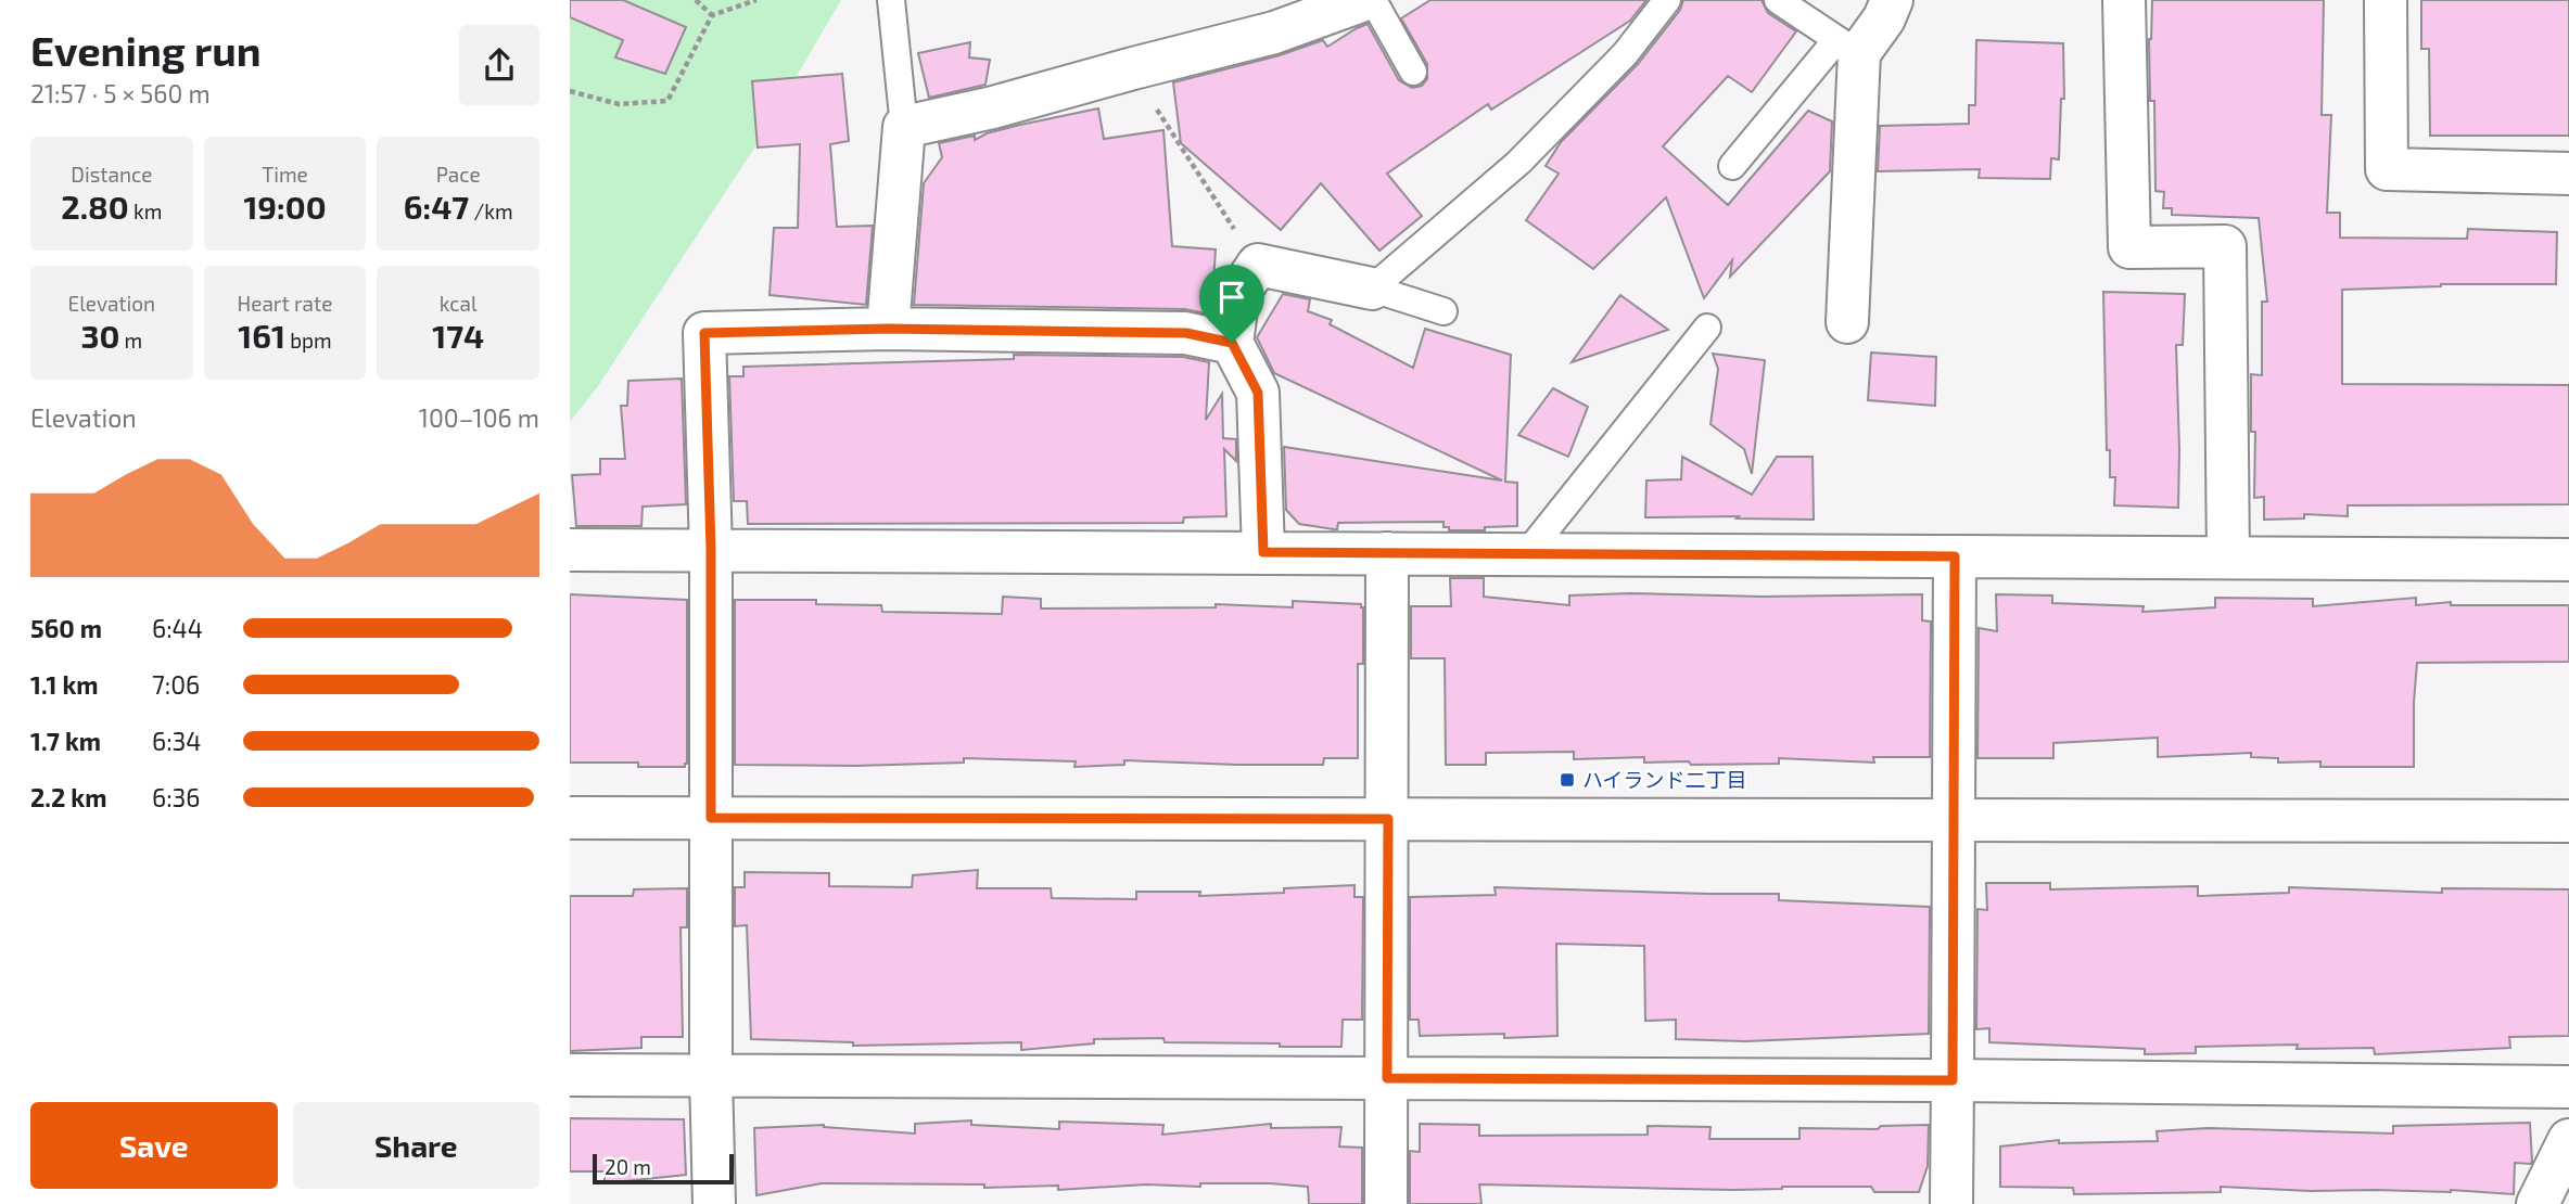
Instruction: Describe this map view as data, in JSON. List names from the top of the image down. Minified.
{"places":{"transit":["ハイランド二丁目"]},"scale_bar":"20 m","page":{"heading":["Evening run","21:57 · 5 × 560 m"],"stats":[["Distance","2.80 km"],["Time","19:00"],["Pace","6:47 /km"],["Elevation","30 m"],["Heart rate","161 bpm"],["kcal","174"]],"chart":["Elevation","100–106 m"],"list":[{"name":"560 m","note":"6:44"},{"name":"1.1 km","note":"7:06"},{"name":"1.7 km","note":"6:34"},{"name":"2.2 km","note":"6:36"}],"buttons":["Save","Share"],"scale":"20 m"}}
